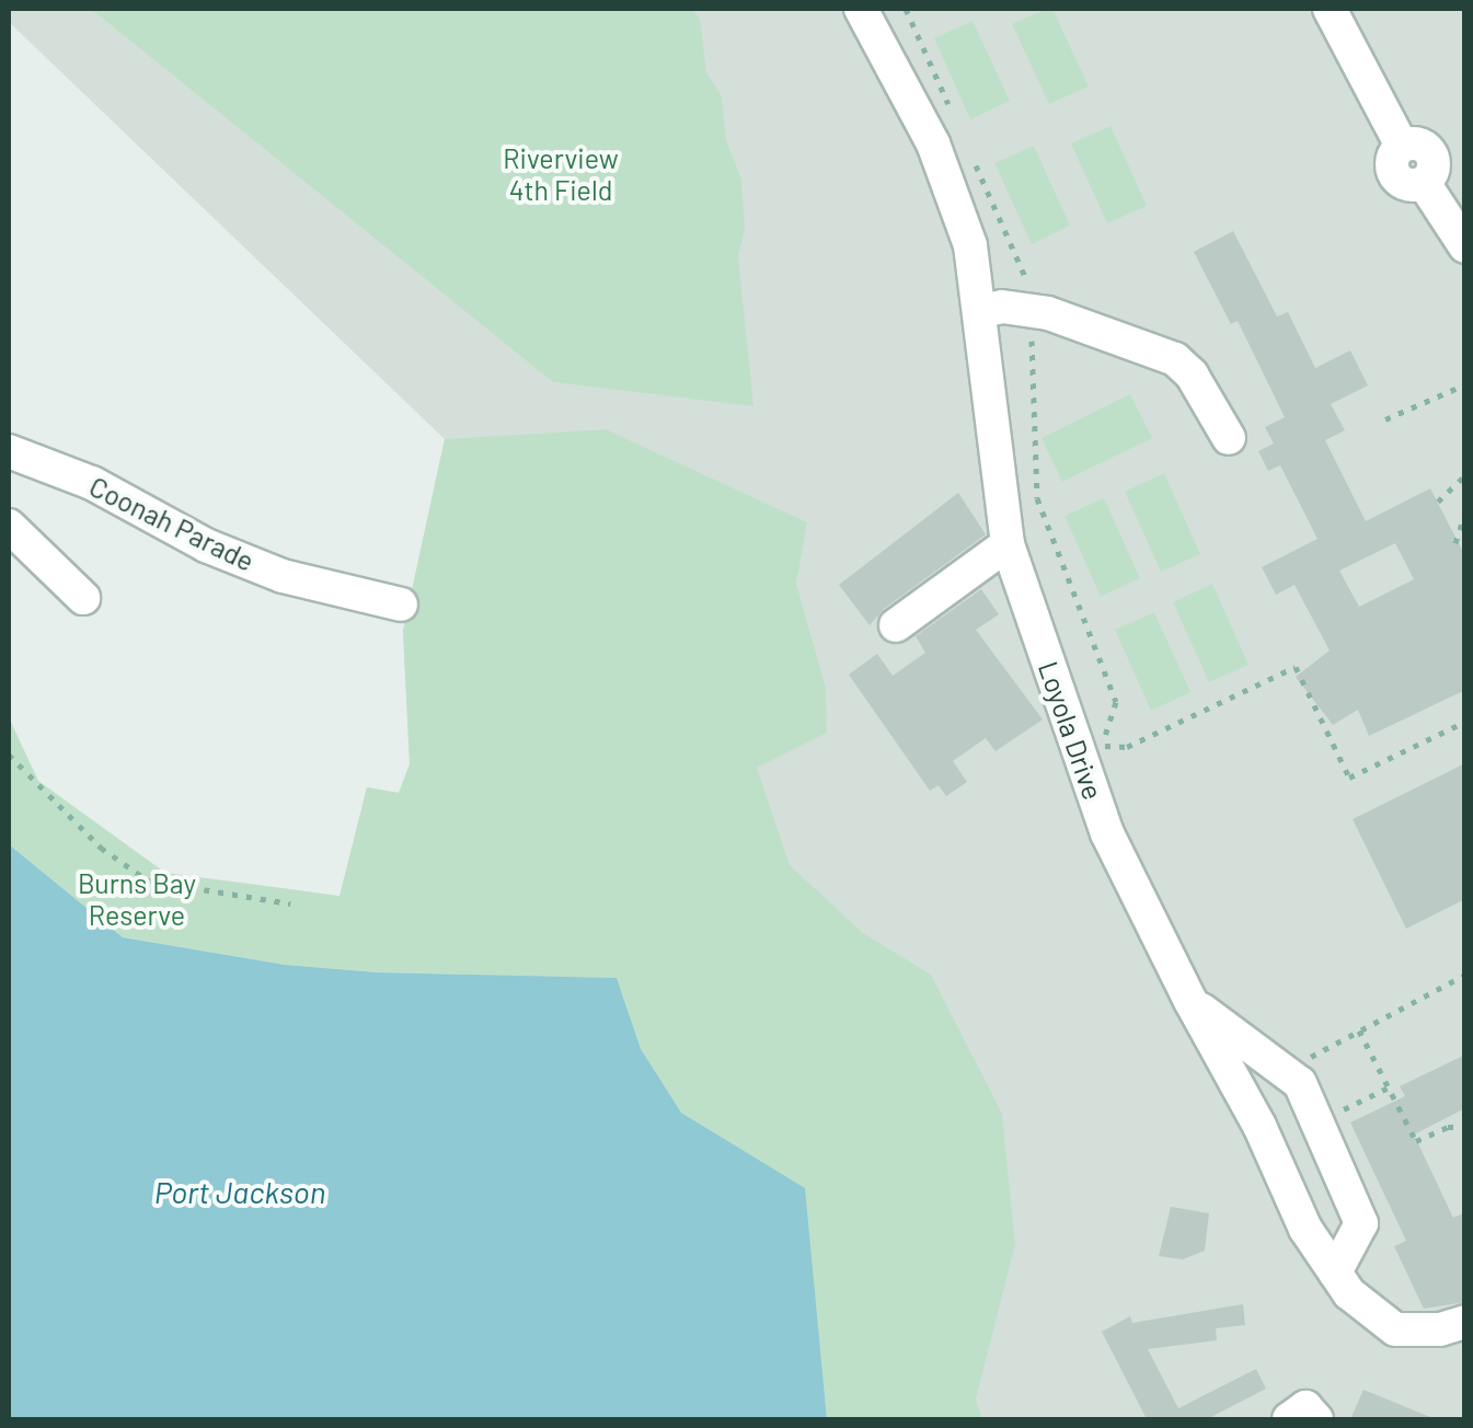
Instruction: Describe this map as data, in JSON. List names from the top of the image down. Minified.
{"streets":{"street":["Coonah Parade","Loyola Drive"]},"water":["Port Jackson"],"parks":["Riverview 4th Field","Burns Bay Reserve"]}
